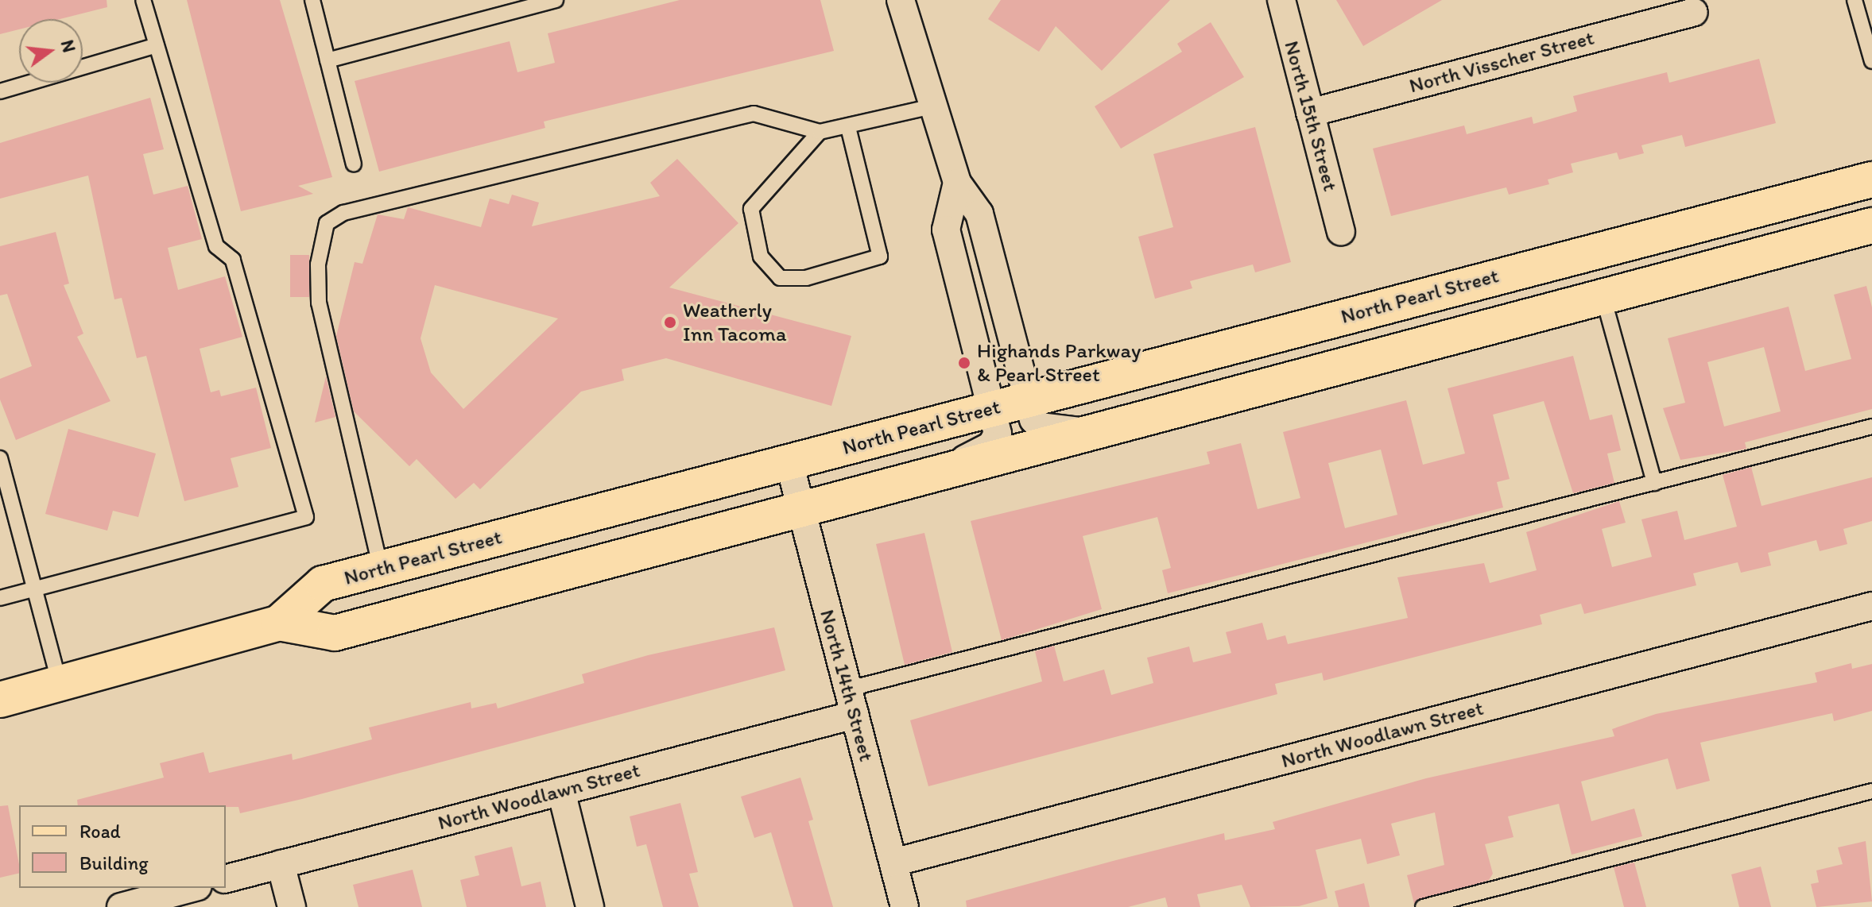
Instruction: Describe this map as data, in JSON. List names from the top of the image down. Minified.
{"streets":{"main road":["North Pearl Street"],"street":["North Visscher Street","North 15th Street","North 14th Street","North Woodlawn Street"]},"crossings":[["North Visscher Street","North 15th Street"],["North Pearl Street","North 14th Street"],["North 14th Street","North Woodlawn Street"]],"places":["Weatherly Inn Tacoma","Highands Parkway & Pearl Street"],"legend":["Road","Building"],"north":"right"}
